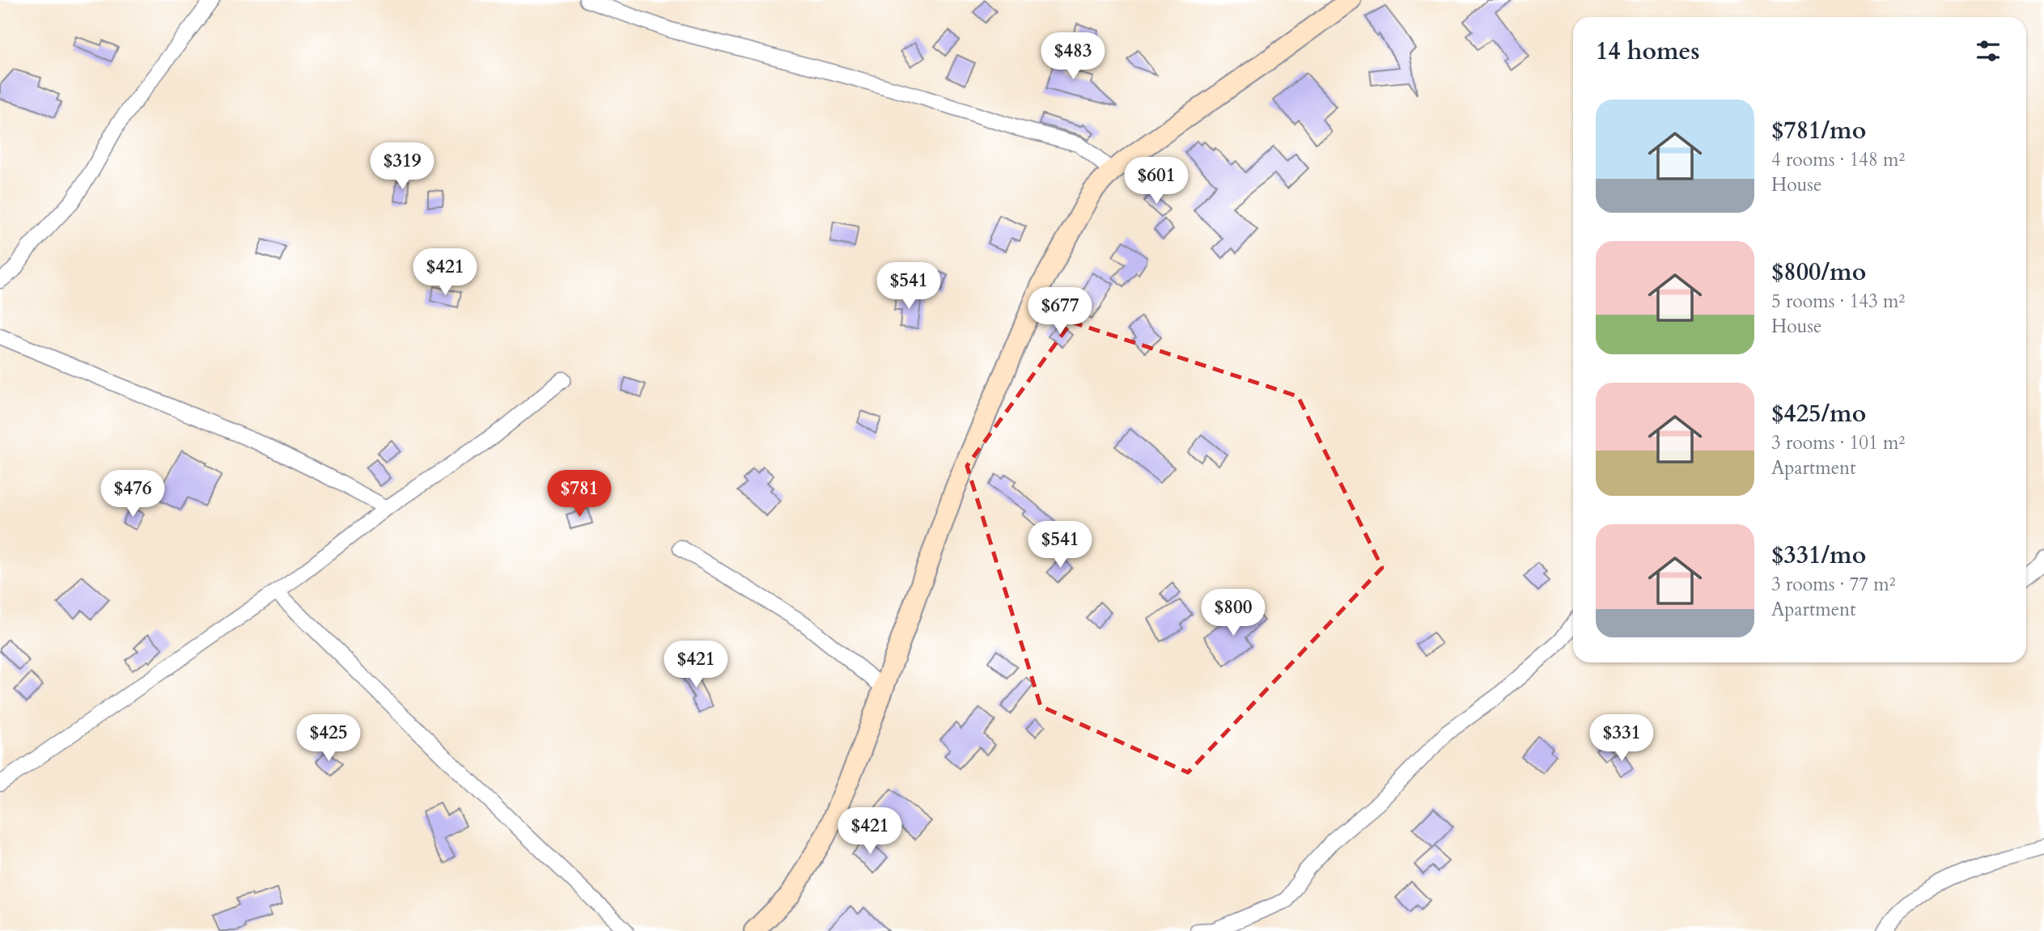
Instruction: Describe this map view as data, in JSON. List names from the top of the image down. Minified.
{"page":{"heading":"14 homes","price":["$483","$319","$601","$421","$541","$677","$476","$781","$541","$800","$421","$425","$331","$421"],"list":[{"name":"$781/mo","note":"4 rooms · 148 m² · House"},{"name":"$800/mo","note":"5 rooms · 143 m² · House"},{"name":"$425/mo","note":"3 rooms · 101 m² · Apartment"},{"name":"$331/mo","note":"3 rooms · 77 m² · Apartment"}]}}
